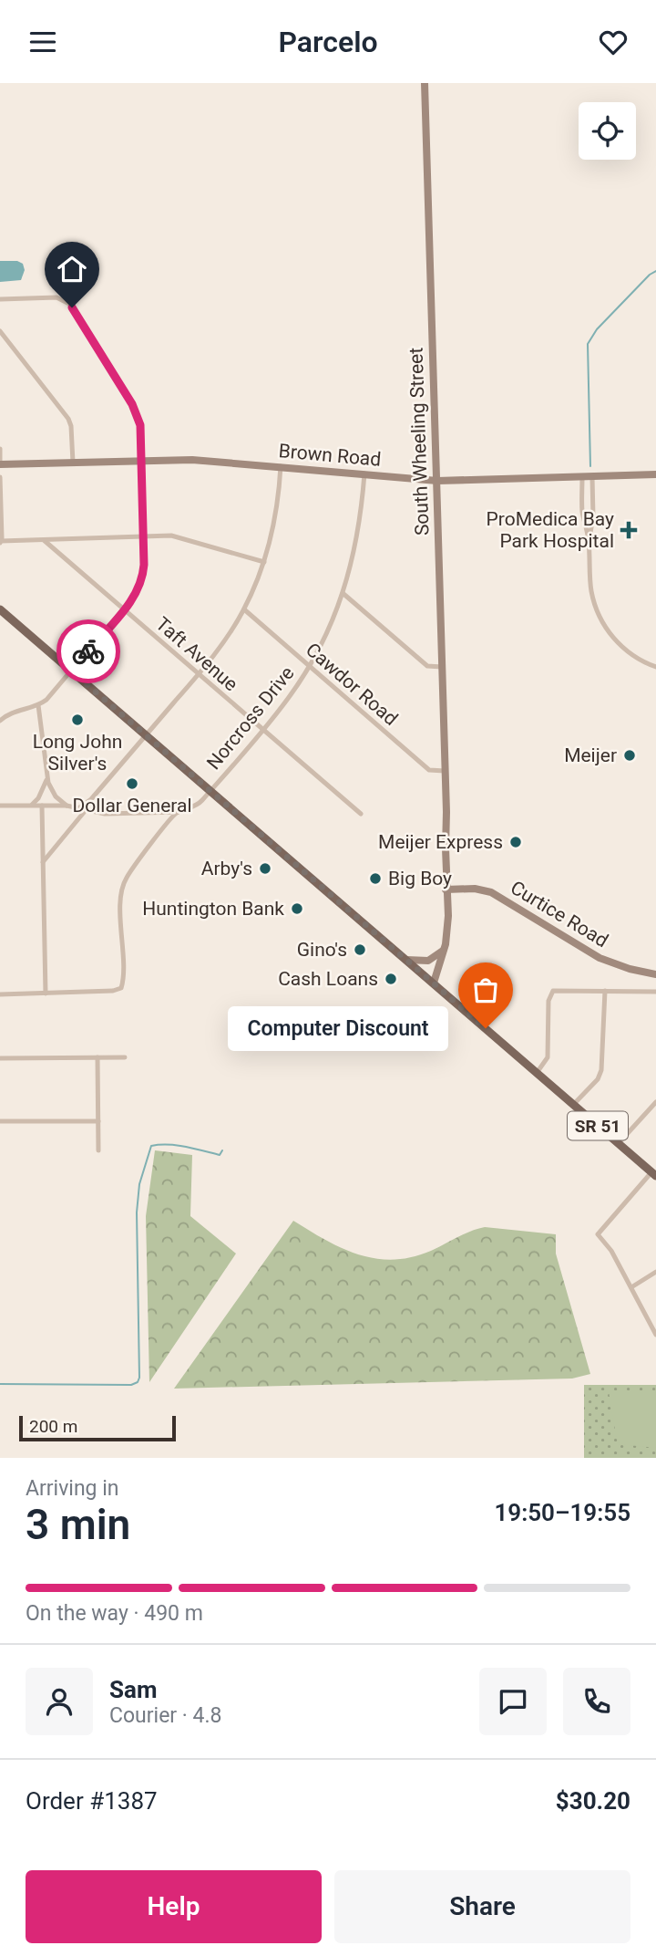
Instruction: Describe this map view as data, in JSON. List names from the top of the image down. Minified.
{"streets":{"main road":["SR 51"],"street":["South Wheeling Street","Brown Road","Taft Avenue","Cawdor Road","Norcross Drive","Curtice Road"]},"crossings":[["South Wheeling Street","Brown Road"],["South Wheeling Street","Cawdor Road"],["South Wheeling Street","Curtice Road"],["South Wheeling Street","SR 51"],["Brown Road","Norcross Drive"],["Taft Avenue","Norcross Drive"],["Cawdor Road","Norcross Drive"],["Norcross Drive","SR 51"]],"places":{"health":["ProMedica Bay Park Hospital"],"other":["Long John Silver's","Meijer","Dollar General","Meijer Express","Arby's","Big Boy","Huntington Bank","Gino's","Cash Loans","Computer Discount"]},"scale_bar":"200 m","page":{"header":"Parcelo","bubble":"Computer Discount","scale":"200 m","heading":["3 min","Arriving in","19:50–19:55"],"panel":["Sam","Courier · 4.8","Order #1387","$30.20"],"bar":"On the way · 490 m","buttons":["Help","Share"]}}
